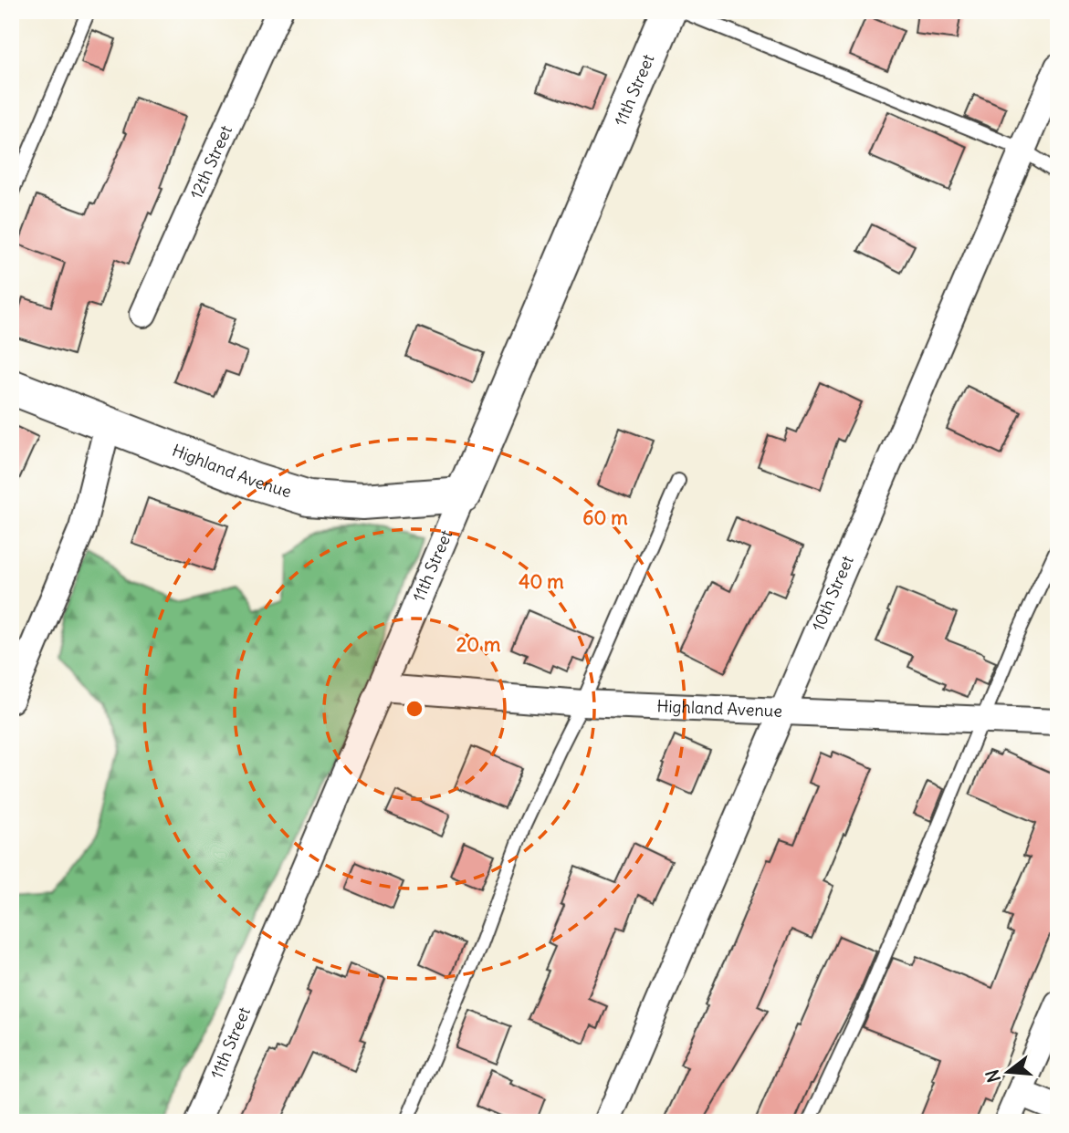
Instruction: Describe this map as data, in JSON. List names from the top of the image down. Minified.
{"streets":{"street":["11th Street","12th Street","Highland Avenue","10th Street"]},"crossings":[["11th Street","Highland Avenue"],["Highland Avenue","10th Street"]],"north":"left","rings":["60 m","40 m","20 m"]}
